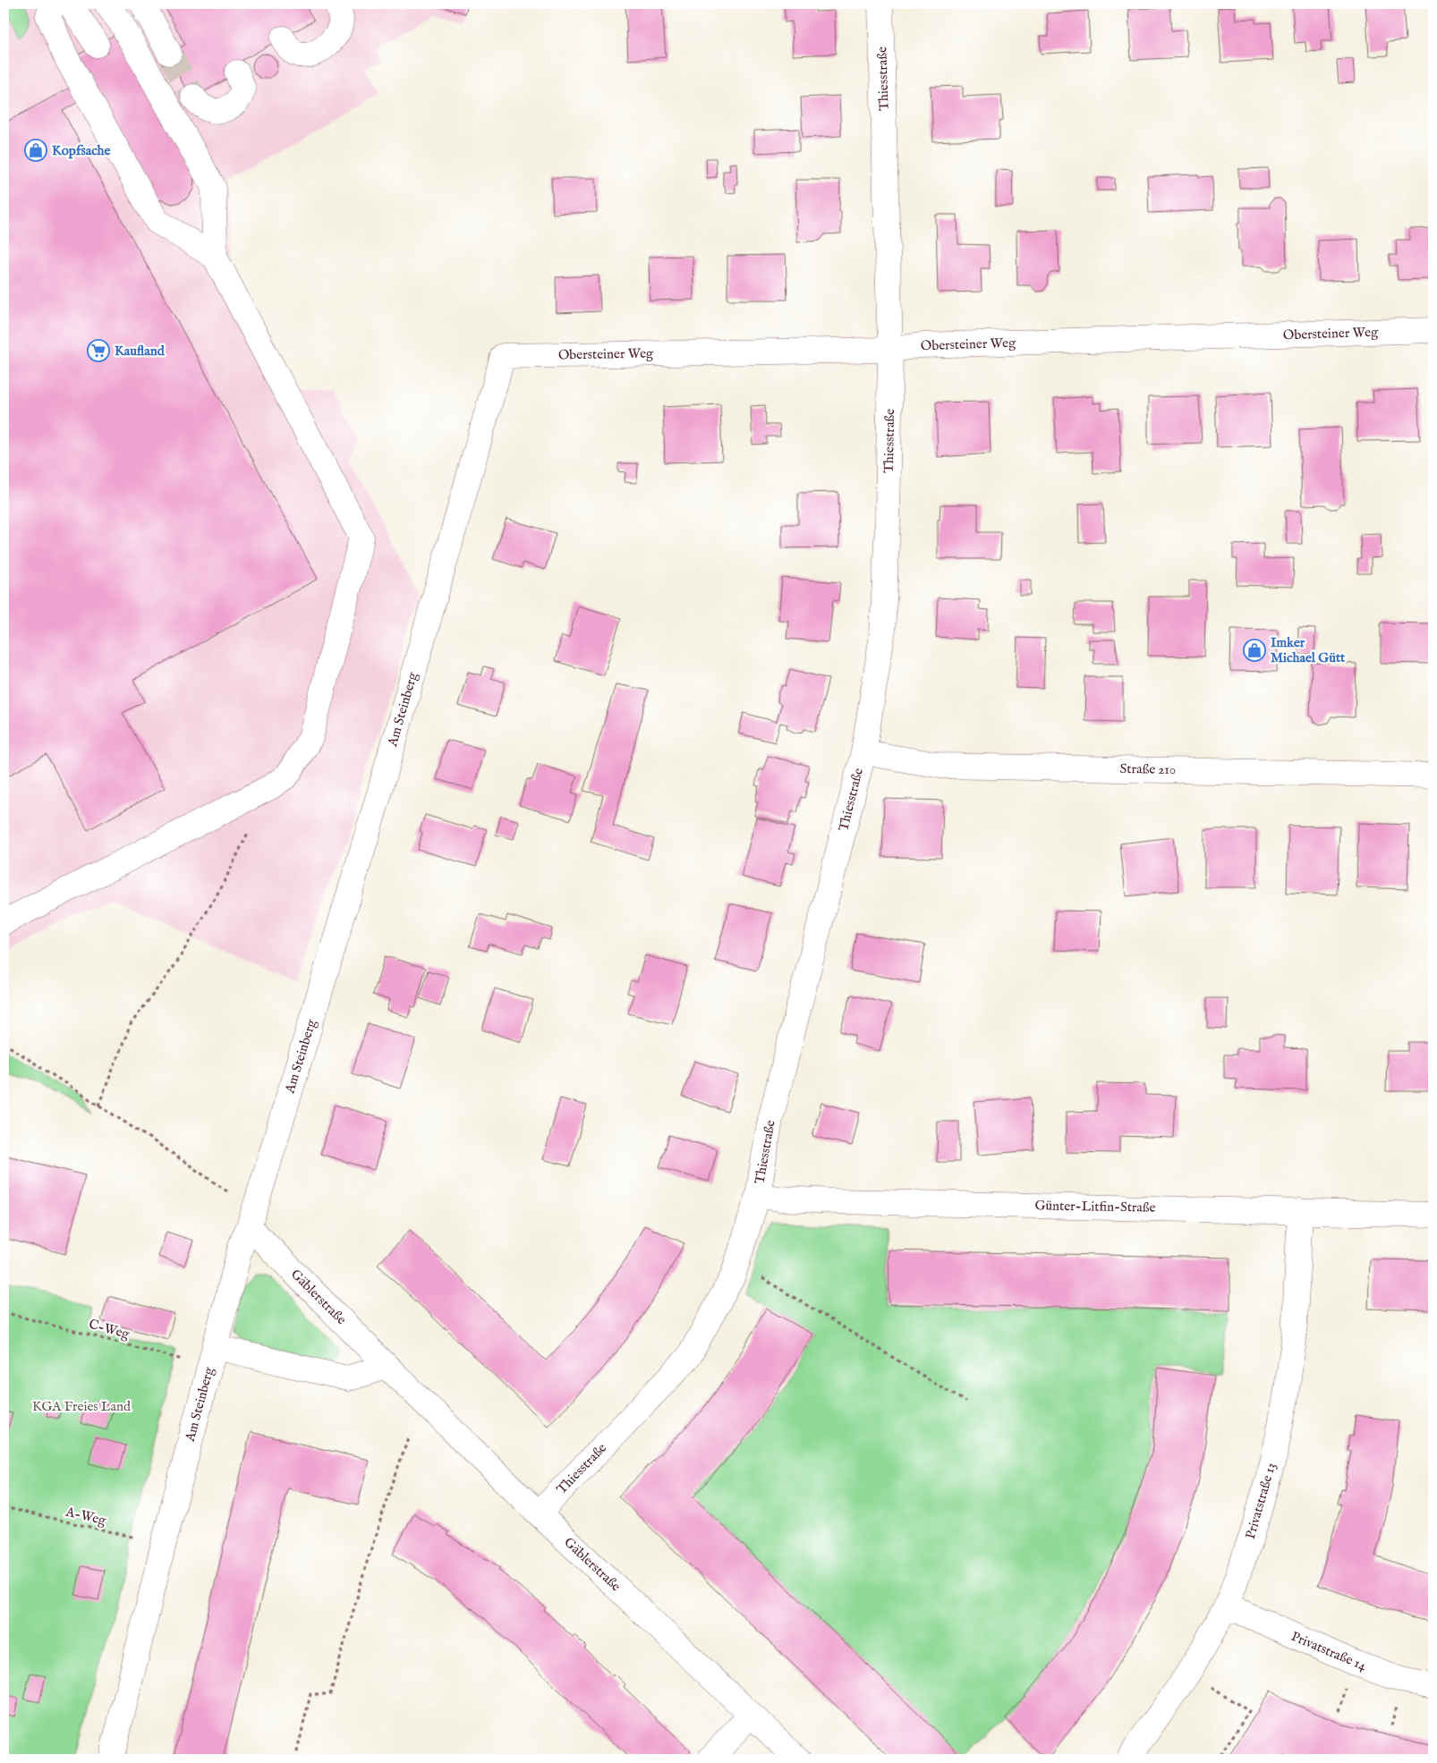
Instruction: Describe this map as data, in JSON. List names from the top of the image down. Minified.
{"streets":{"street":["Thiesstraße","Obersteiner Weg","Am Steinberg","Straße 210","Günter-Litfin-Straße","Gäblerstraße","Privatstraße 13","Privatstraße 14"],"path":["C-Weg","A-Weg"]},"crossings":[["Thiesstraße","Obersteiner Weg"],["Thiesstraße","Straße 210"],["Thiesstraße","Günter-Litfin-Straße"],["Thiesstraße","Gäblerstraße"],["Obersteiner Weg","Am Steinberg"],["Am Steinberg","Gäblerstraße"],["Am Steinberg","C-Weg"],["Am Steinberg","A-Weg"],["Günter-Litfin-Straße","Privatstraße 13"],["Privatstraße 13","Privatstraße 14"]],"parks":["KGA Freies Land"],"places":{"shop":["Kopfsache","Imker Michael Gütt"],"supermarket":["Kaufland"]}}
